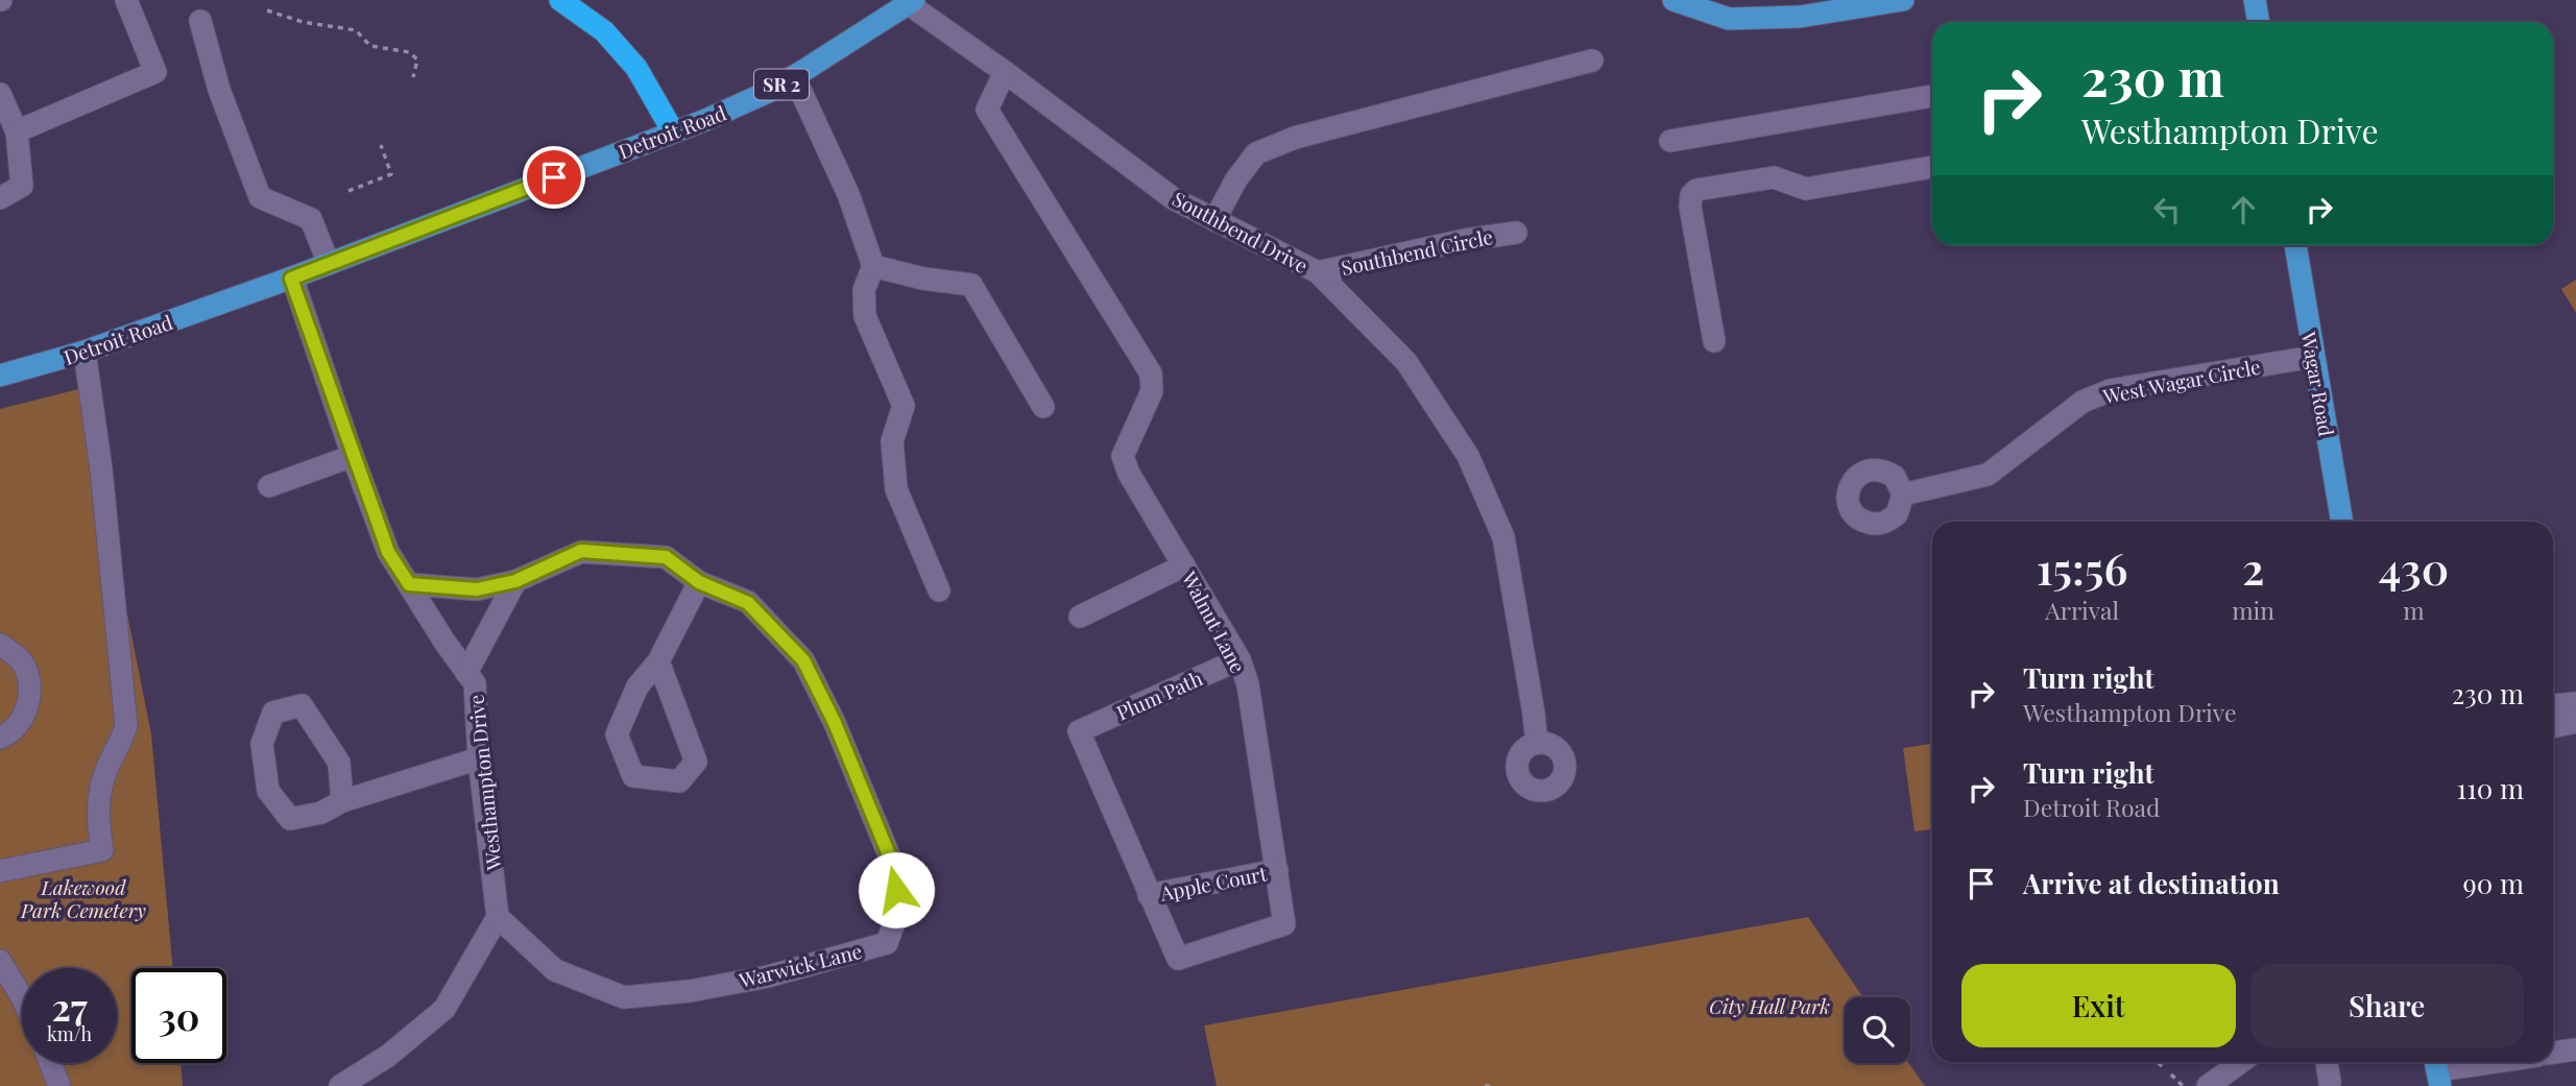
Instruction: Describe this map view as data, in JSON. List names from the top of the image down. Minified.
{"streets":{"main road":["SR 2","Detroit Road","Wagar Road"],"street":["Southbend Drive","Southbend Circle","West Wagar Circle","Walnut Lane","Plum Path","Westhampton Drive","Apple Court","Warwick Lane"]},"crossings":[["Detroit Road","Southbend Drive"],["Detroit Road","Westhampton Drive"],["Southbend Drive","Southbend Circle"],["Southbend Drive","Walnut Lane"],["West Wagar Circle","Wagar Road"],["Walnut Lane","Plum Path"],["Walnut Lane","Apple Court"],["Westhampton Drive","Warwick Lane"]],"parks":["Lakewood Park Cemetery","City Hall Park"],"page":{"turn":["230 m","Westhampton Drive"],"eta":["15:56","Arrival","2","min","430","m"],"list":[{"name":"Turn right","note":"Westhampton Drive","value":"230 m"},{"name":"Turn right","note":"Detroit Road","value":"110 m"},{"name":"Arrive at destination","value":"90 m"}],"buttons":["Exit","Share"],"speed":"27 km/h","limit":"30"}}
